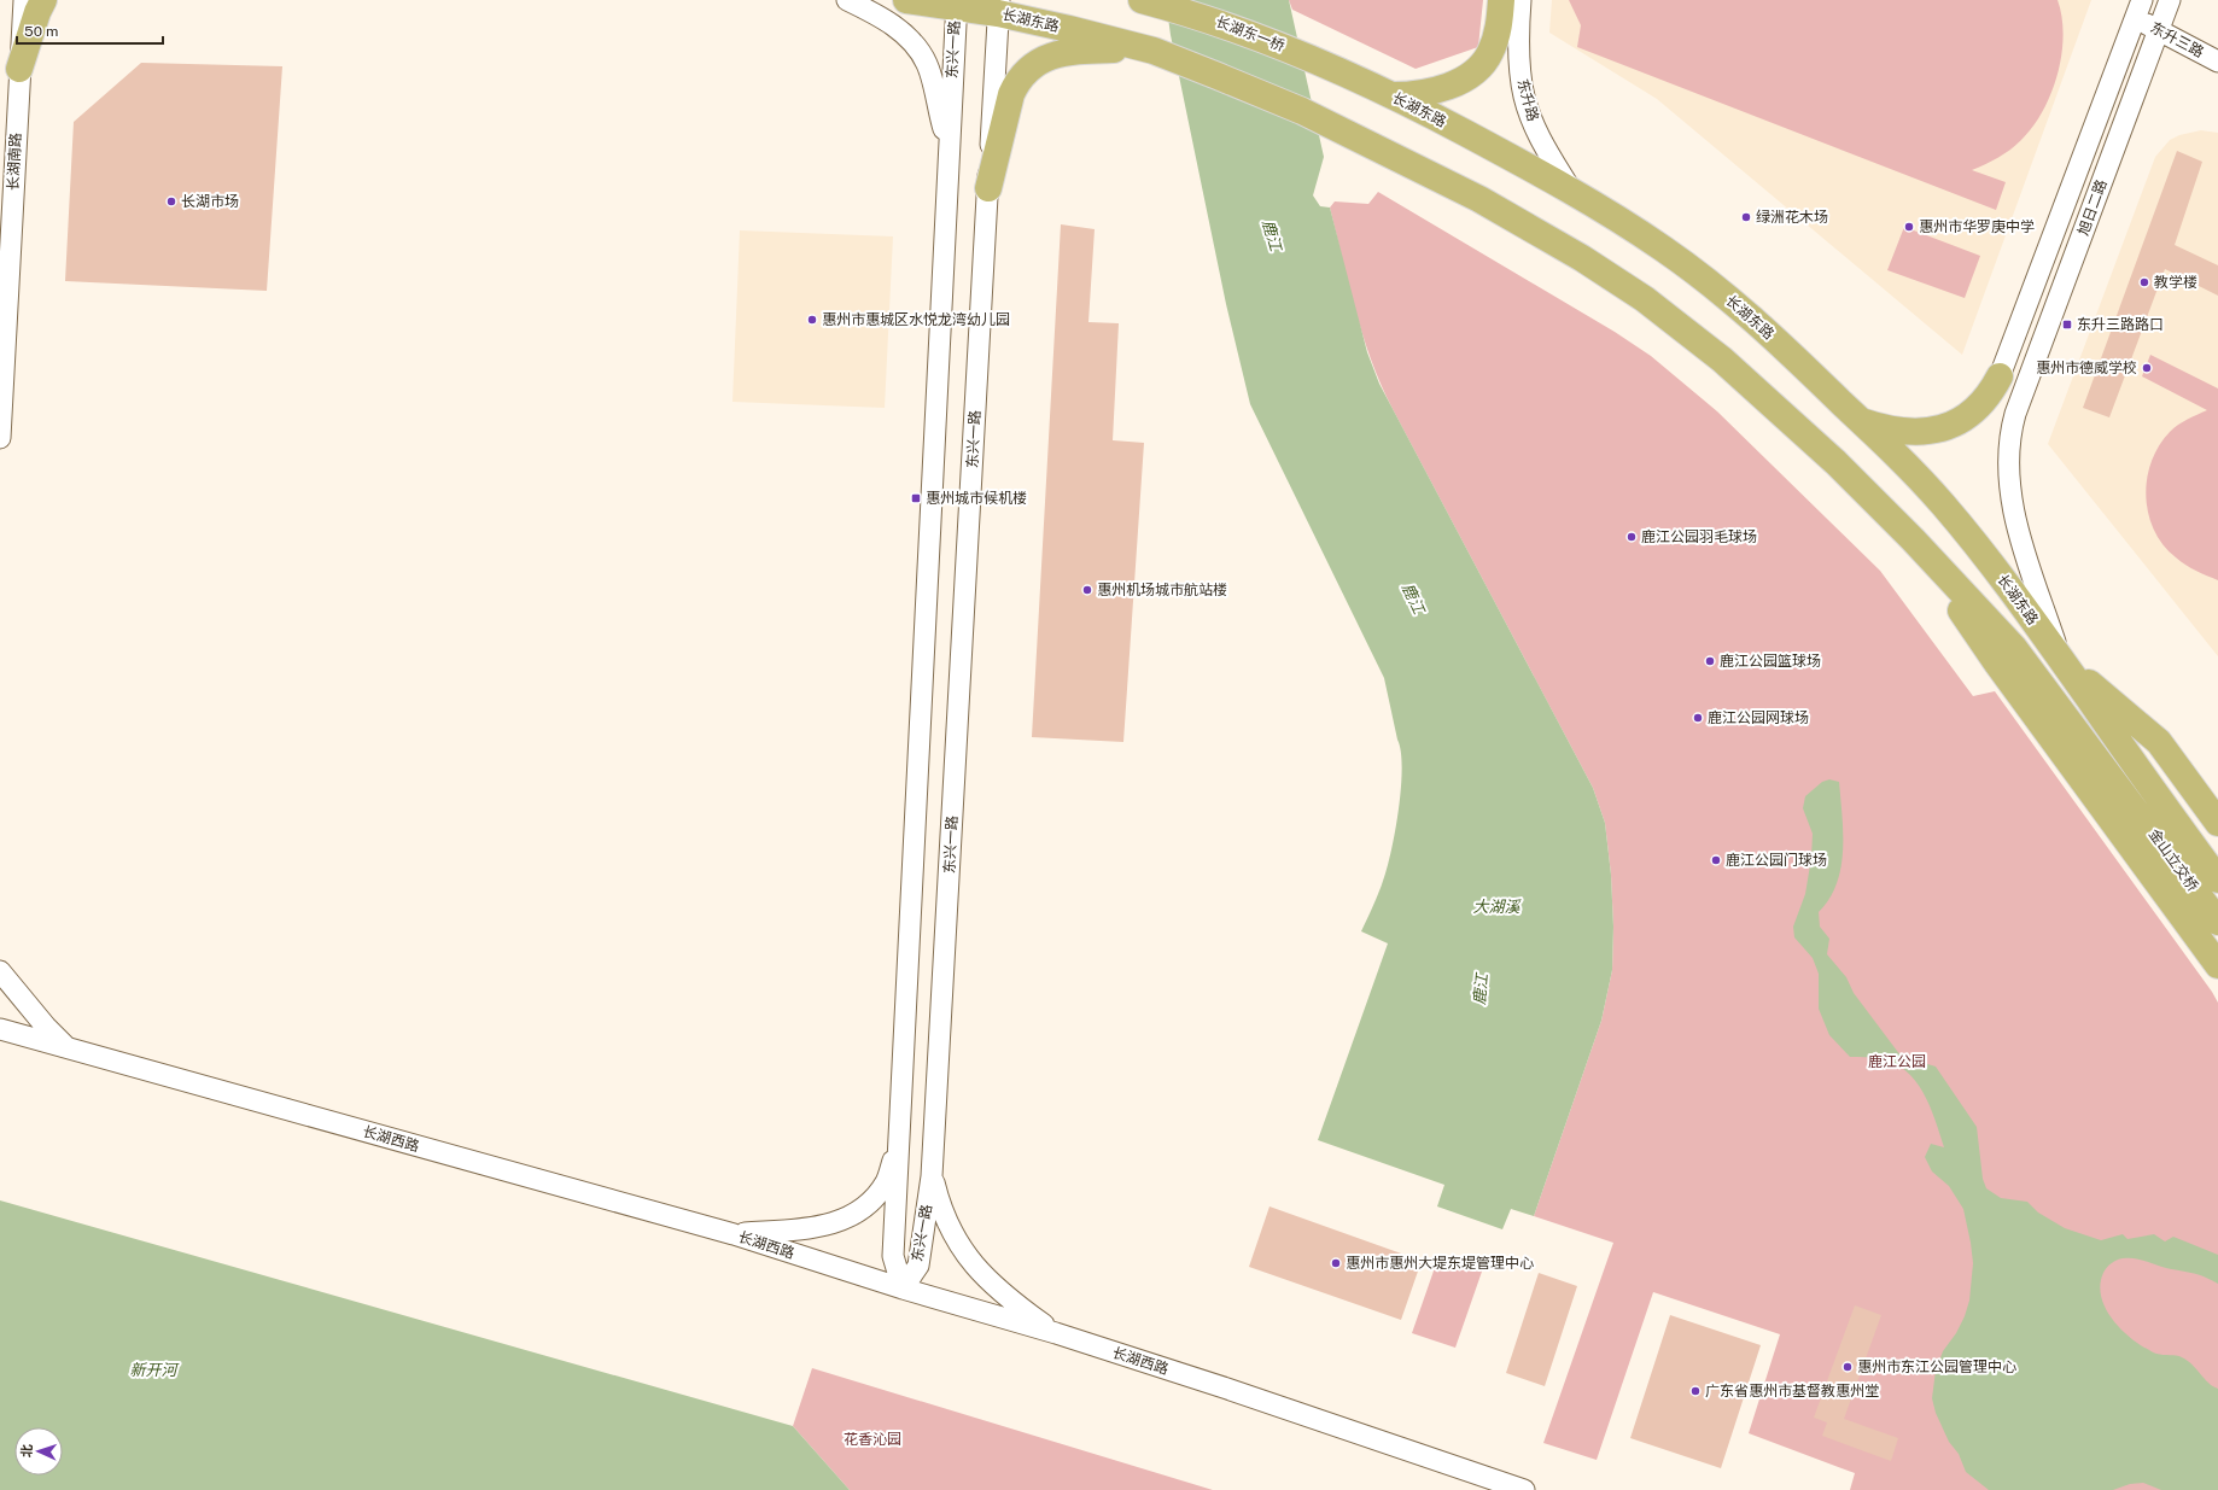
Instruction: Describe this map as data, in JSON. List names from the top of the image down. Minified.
{"streets":{"main road":["长湖东路","长湖东一桥","金山立交桥"],"street":["东升三路","东兴一路","东升路","长湖南路","旭日二路","长湖西路"]},"crossings":[["长湖东路","长湖东一桥"],["长湖东路","东兴一路"],["长湖东路","东升路"],["长湖东路","旭日二路"],["长湖东路","金山立交桥"],["东升三路","旭日二路"],["东兴一路","长湖西路"]],"water":["鹿江","大湖溪","新开河"],"parks":["鹿江公园","花香沁园"],"places":{"other":["长湖市场","绿洲花木场","惠州市华罗庚中学","教学楼","惠州市惠城区水悦龙湾幼儿园","惠州市德威学校","鹿江公园羽毛球场","惠州机场城市航站楼","鹿江公园篮球场","鹿江公园网球场","鹿江公园门球场","惠州市惠州大堤东堤管理中心","惠州市东江公园管理中心","广东省惠州市基督教惠州堂"],"transit":["东升三路路口","惠州城市候机楼"]},"scale_bar":"50 m","north":"left"}
